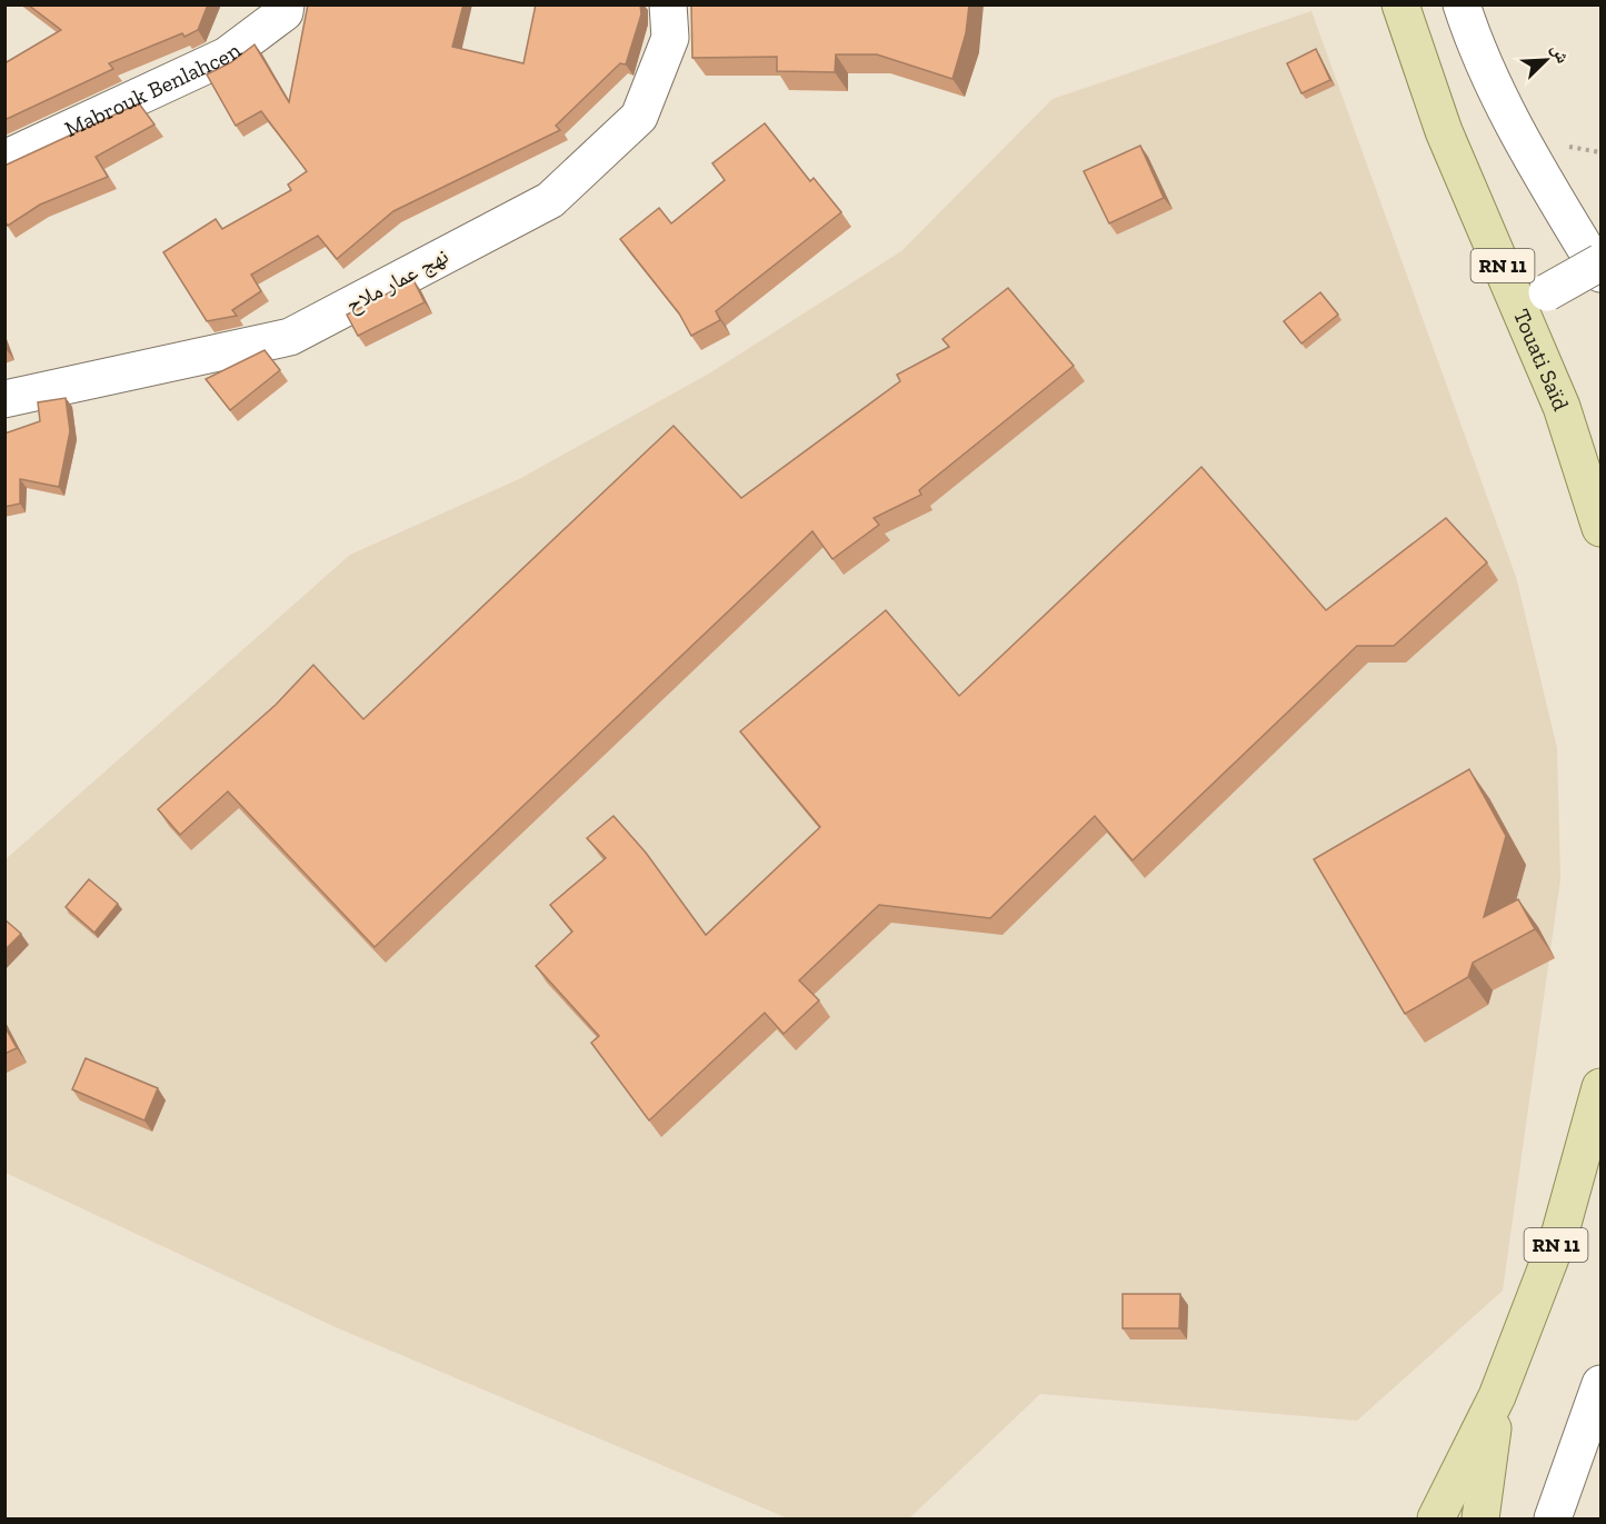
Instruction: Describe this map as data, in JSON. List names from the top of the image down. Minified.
{"streets":{"main road":["RN 11","Touati Saïd"],"street":["Mabrouk Benlahcen","نهج عمار ملاح"]},"north":"top right"}
